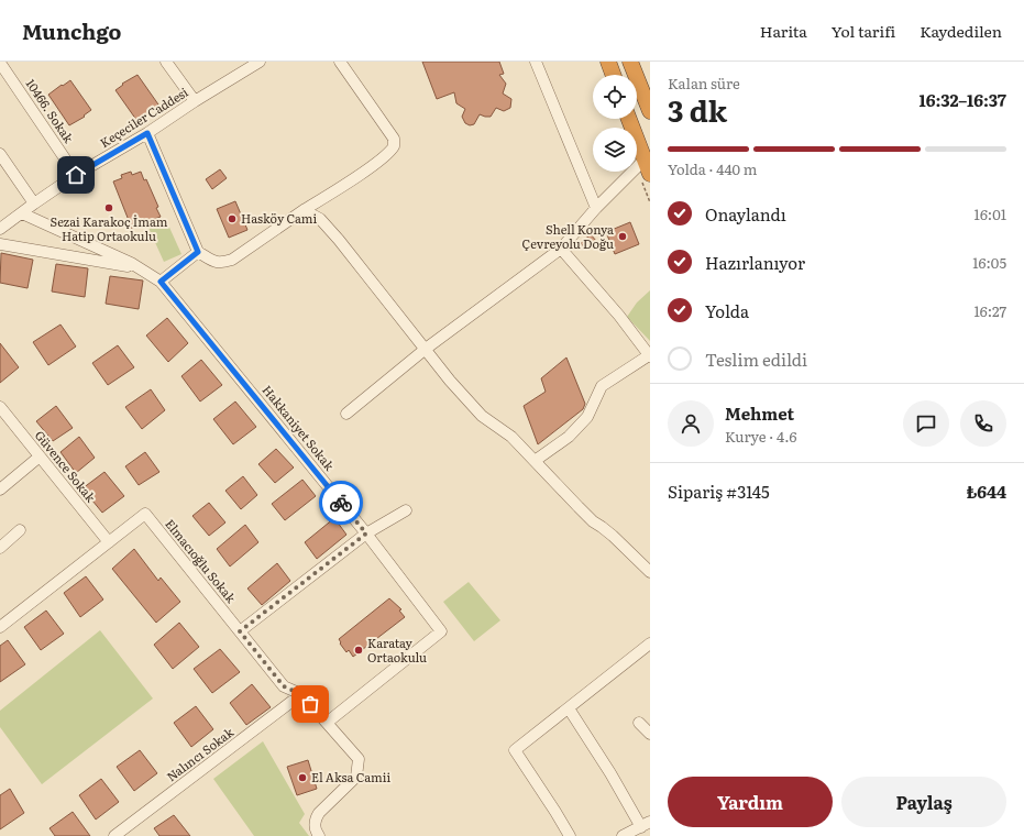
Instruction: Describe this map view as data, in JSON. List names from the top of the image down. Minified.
{"streets":{"street":["10466. Sokak","Keçeciler Caddesi","Hakkaniyet Sokak","Güvence Sokak","Elmacıoğlu Sokak","Nalıncı Sokak"]},"crossings":[["10466. Sokak","Keçeciler Caddesi"],["Keçeciler Caddesi","Hakkaniyet Sokak"],["Hakkaniyet Sokak","Elmacıoğlu Sokak"],["Güvence Sokak","Elmacıoğlu Sokak"],["Elmacıoğlu Sokak","Nalıncı Sokak"]],"places":["Sezai Karakoç İmam Hatip Ortaokulu","Hasköy Cami","Shell Konya Çevreyolu Doğu","Karatay Ortaokulu","El Aksa Camii"],"page":{"header":"Munchgo","nav":["Harita","Yol tarifi","Kaydedilen"],"heading":["3 dk","Kalan süre","16:32–16:37"],"panel":["Mehmet","Kurye · 4.6","Sipariş #3145","₺644"],"bar":"Yolda · 440 m","list":[["Onaylandı","16:01"],["Hazırlanıyor","16:05"],["Yolda","16:27"],"Teslim edildi"],"buttons":["Yardım","Paylaş"]}}
